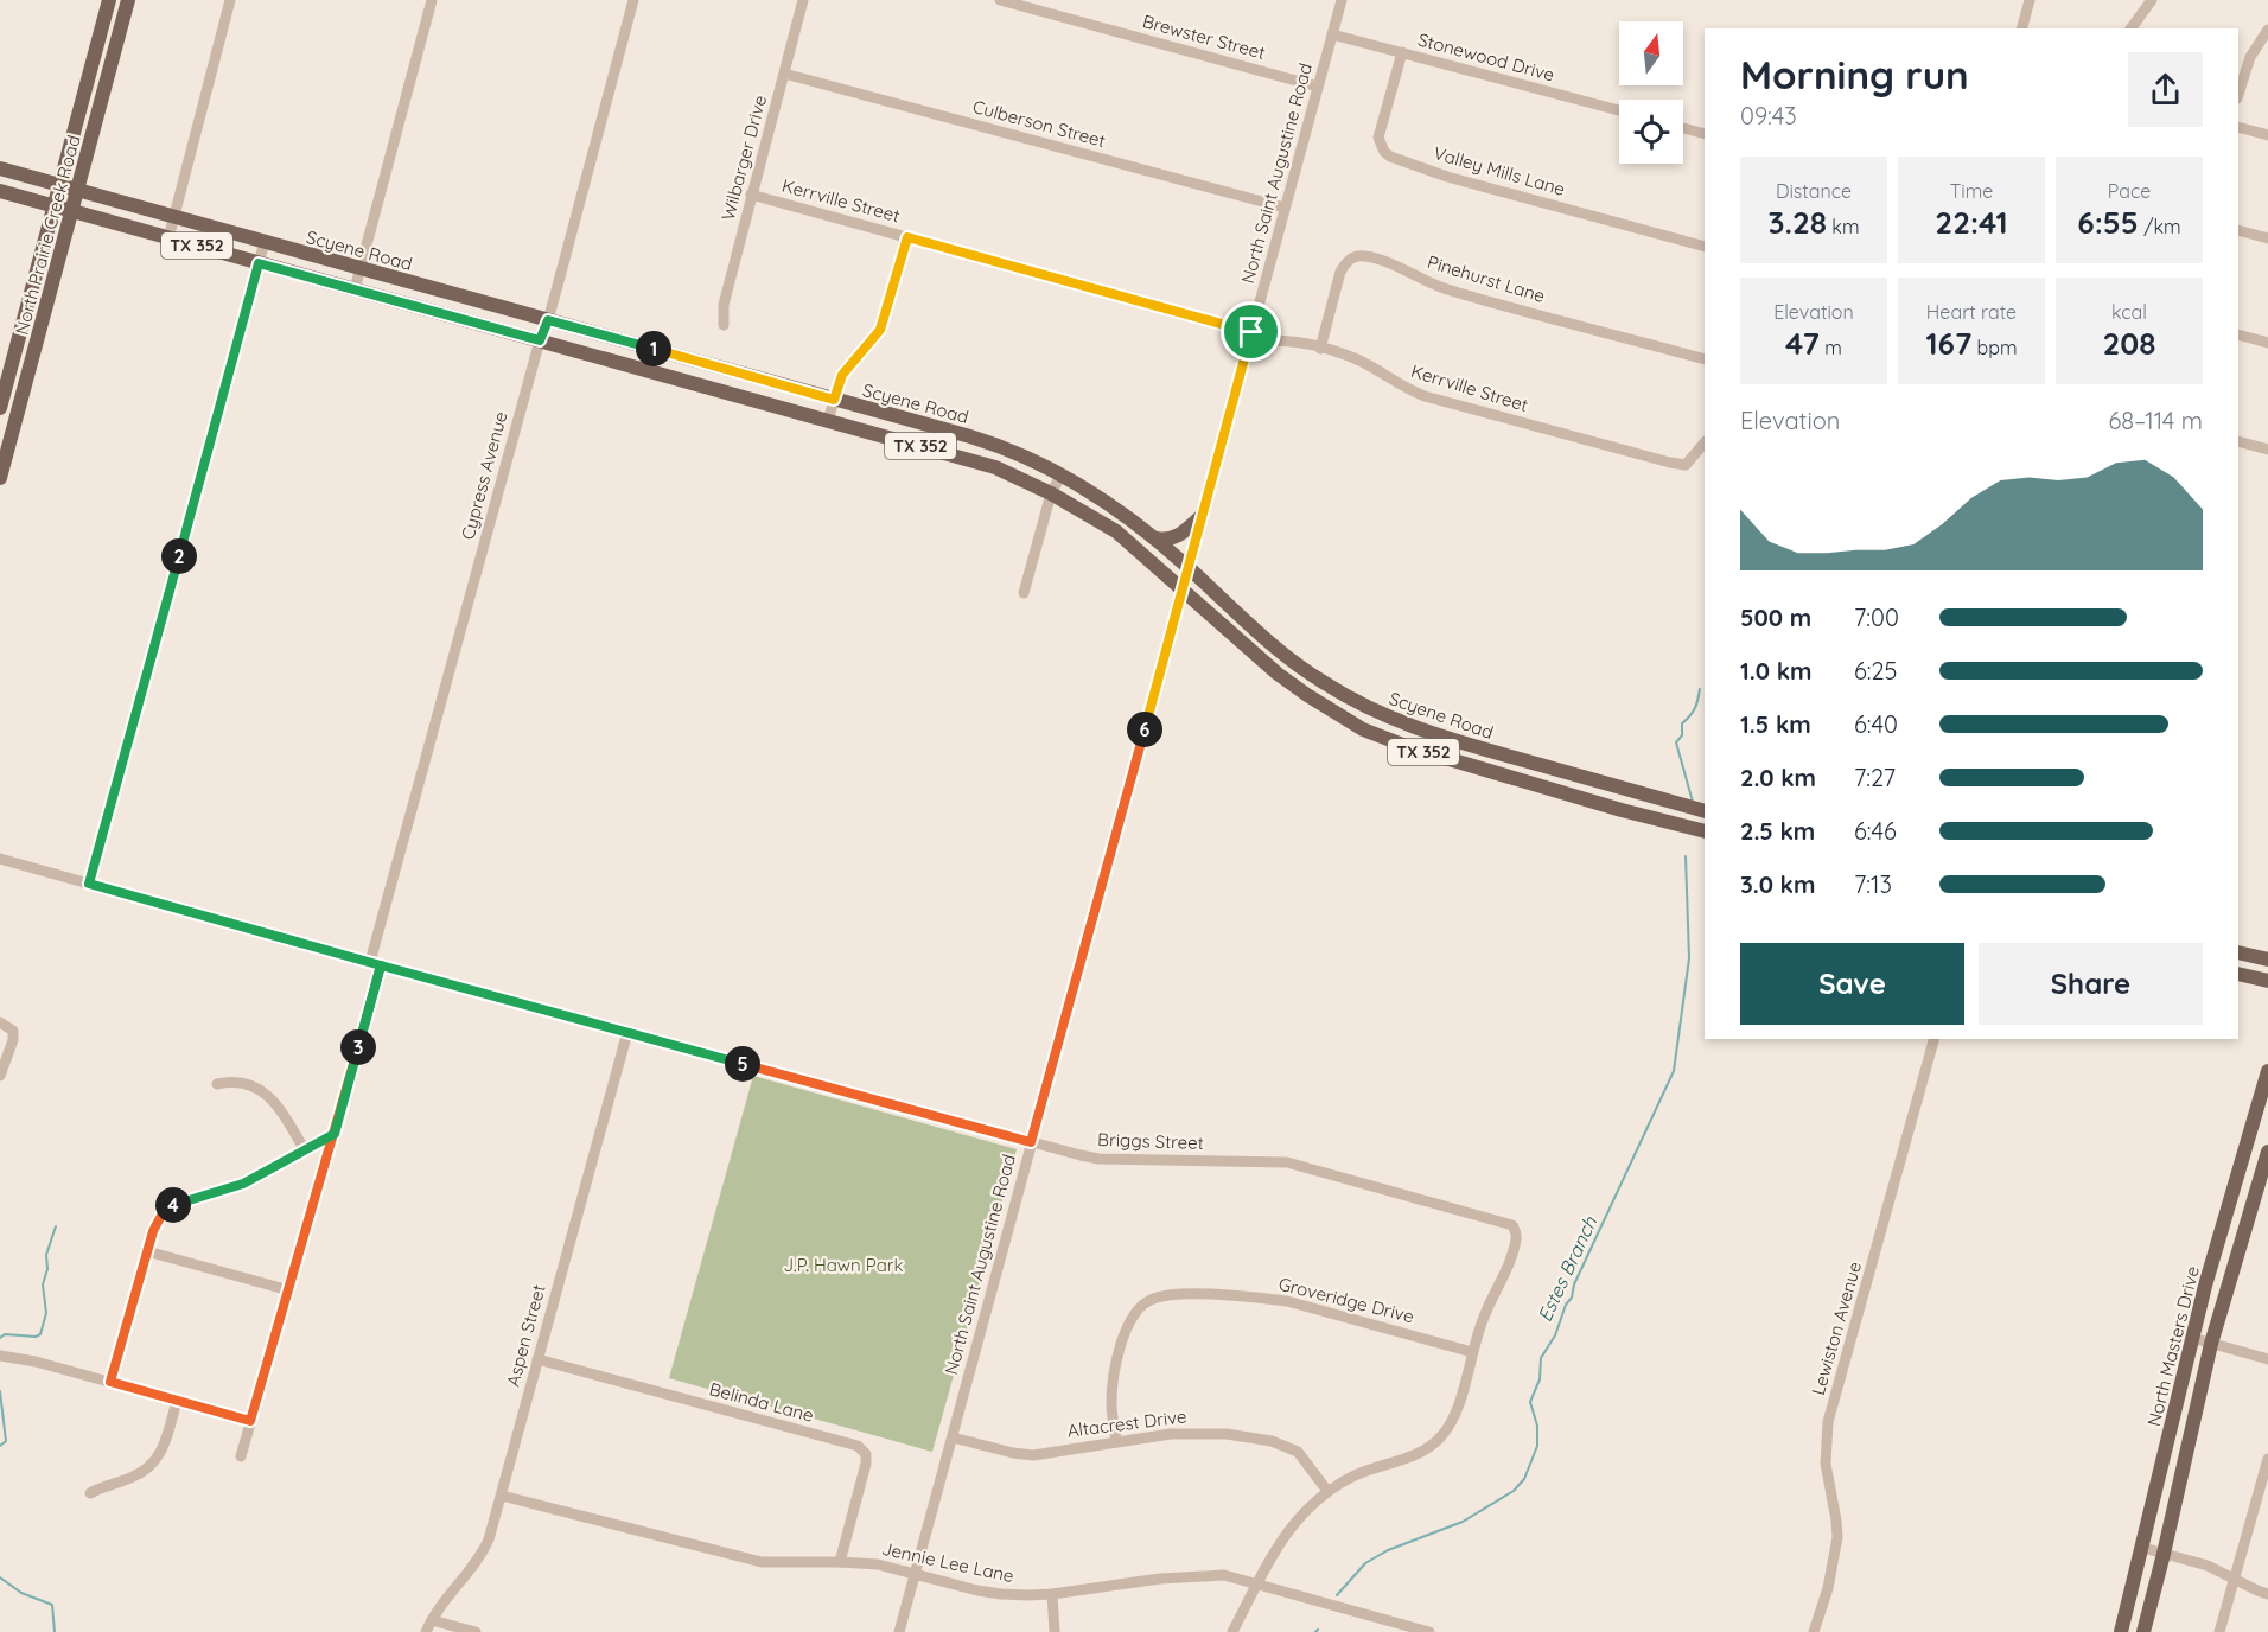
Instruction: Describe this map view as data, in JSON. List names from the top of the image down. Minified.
{"streets":{"main road":["North Prairie Creek Road","TX 352","Scyene Road","North Masters Drive"],"street":["Brewster Street","Stonewood Drive","Culberson Street","Wilbarger Drive","Valley Mills Lane","North Saint Augustine Road","Kerrville Street","Pinehurst Lane","Cypress Avenue","Briggs Street","Groveridge Drive","Lewiston Avenue","Aspen Street","Belinda Lane","Altacrest Drive","Jennie Lee Lane"]},"crossings":[["Brewster Street","North Saint Augustine Road"],["Stonewood Drive","Valley Mills Lane"],["Stonewood Drive","North Saint Augustine Road"],["Culberson Street","Wilbarger Drive"],["Culberson Street","North Saint Augustine Road"],["Wilbarger Drive","Kerrville Street"],["North Saint Augustine Road","Kerrville Street"],["North Saint Augustine Road","TX 352"],["North Saint Augustine Road","Scyene Road"],["North Saint Augustine Road","Briggs Street"],["North Saint Augustine Road","Altacrest Drive"],["North Saint Augustine Road","Jennie Lee Lane"],["Kerrville Street","Pinehurst Lane"],["North Prairie Creek Road","TX 352"],["North Prairie Creek Road","Scyene Road"],["TX 352","Cypress Avenue"],["Scyene Road","Cypress Avenue"],["Cypress Avenue","Briggs Street"],["Briggs Street","Groveridge Drive"],["Briggs Street","Aspen Street"],["Groveridge Drive","Altacrest Drive"],["Aspen Street","Belinda Lane"],["Aspen Street","Jennie Lee Lane"],["Belinda Lane","Jennie Lee Lane"]],"water":["Estes Branch"],"parks":["J.P. Hawn Park"],"north":"top","page":{"heading":["Morning run","09:43"],"stats":[["Distance","3.28 km"],["Time","22:41"],["Pace","6:55 /km"],["Elevation","47 m"],["Heart rate","167 bpm"],["kcal","208"]],"pins":["1","2","6","3","5","4"],"chart":["Elevation","68–114 m"],"list":[{"name":"500 m","note":"7:00"},{"name":"1.0 km","note":"6:25"},{"name":"1.5 km","note":"6:40"},{"name":"2.0 km","note":"7:27"},{"name":"2.5 km","note":"6:46"},{"name":"3.0 km","note":"7:13"}],"buttons":["Save","Share"]}}
